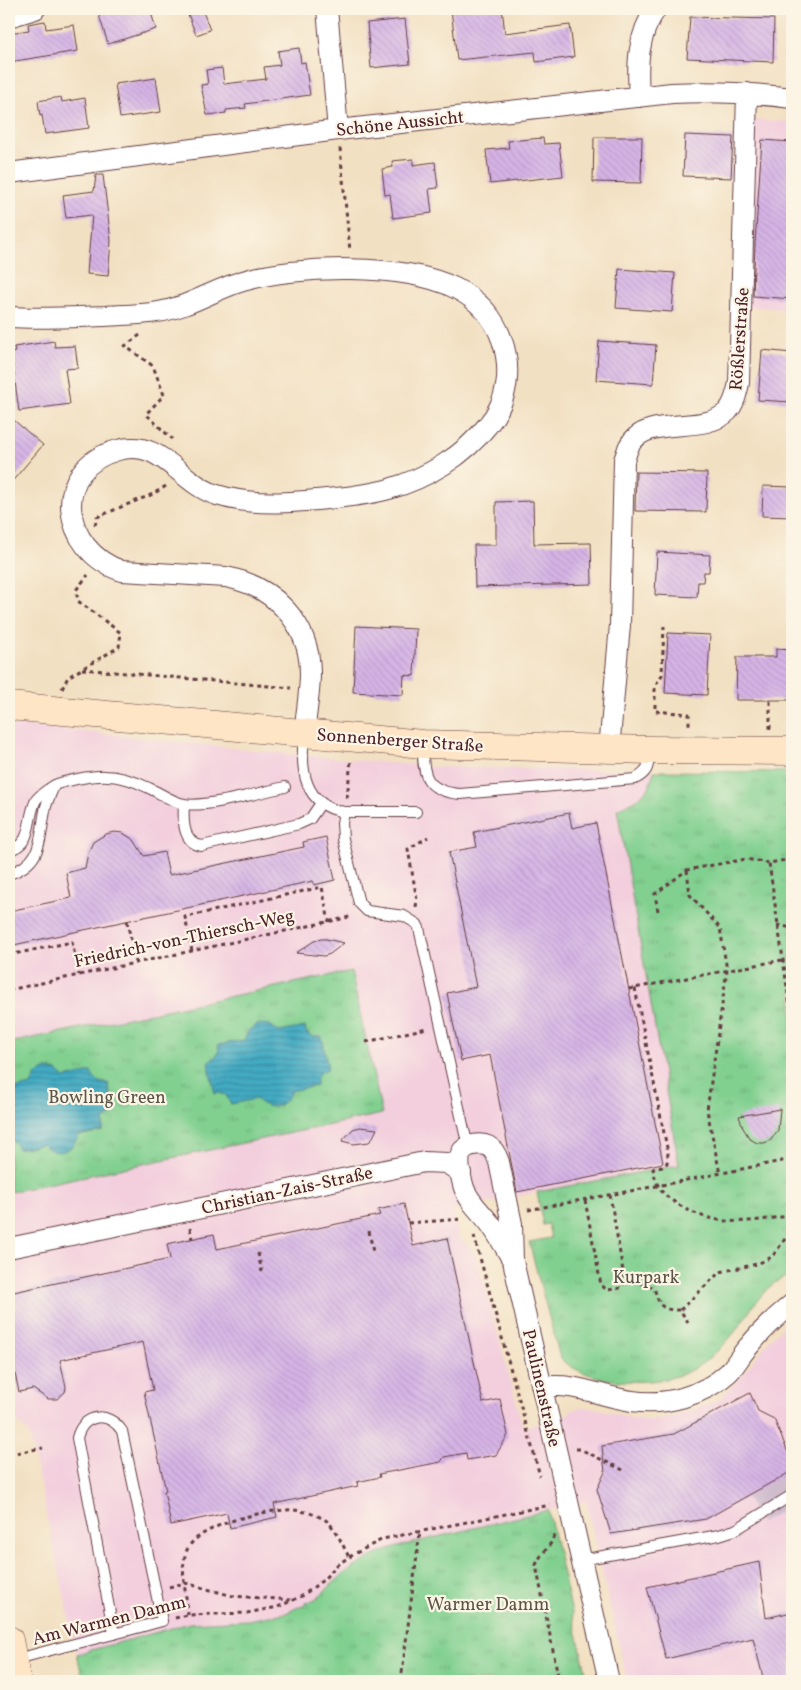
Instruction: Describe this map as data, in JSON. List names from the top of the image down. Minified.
{"streets":{"main road":["Sonnenberger Straße"],"street":["Schöne Aussicht","Rößlerstraße","Christian-Zais-Straße","Paulinenstraße"],"lane":["Am Warmen Damm"],"path":["Friedrich-von-Thiersch-Weg"]},"crossings":[["Schöne Aussicht","Rößlerstraße"],["Rößlerstraße","Sonnenberger Straße"]],"parks":["Bowling Green","Kurpark","Warmer Damm"]}
